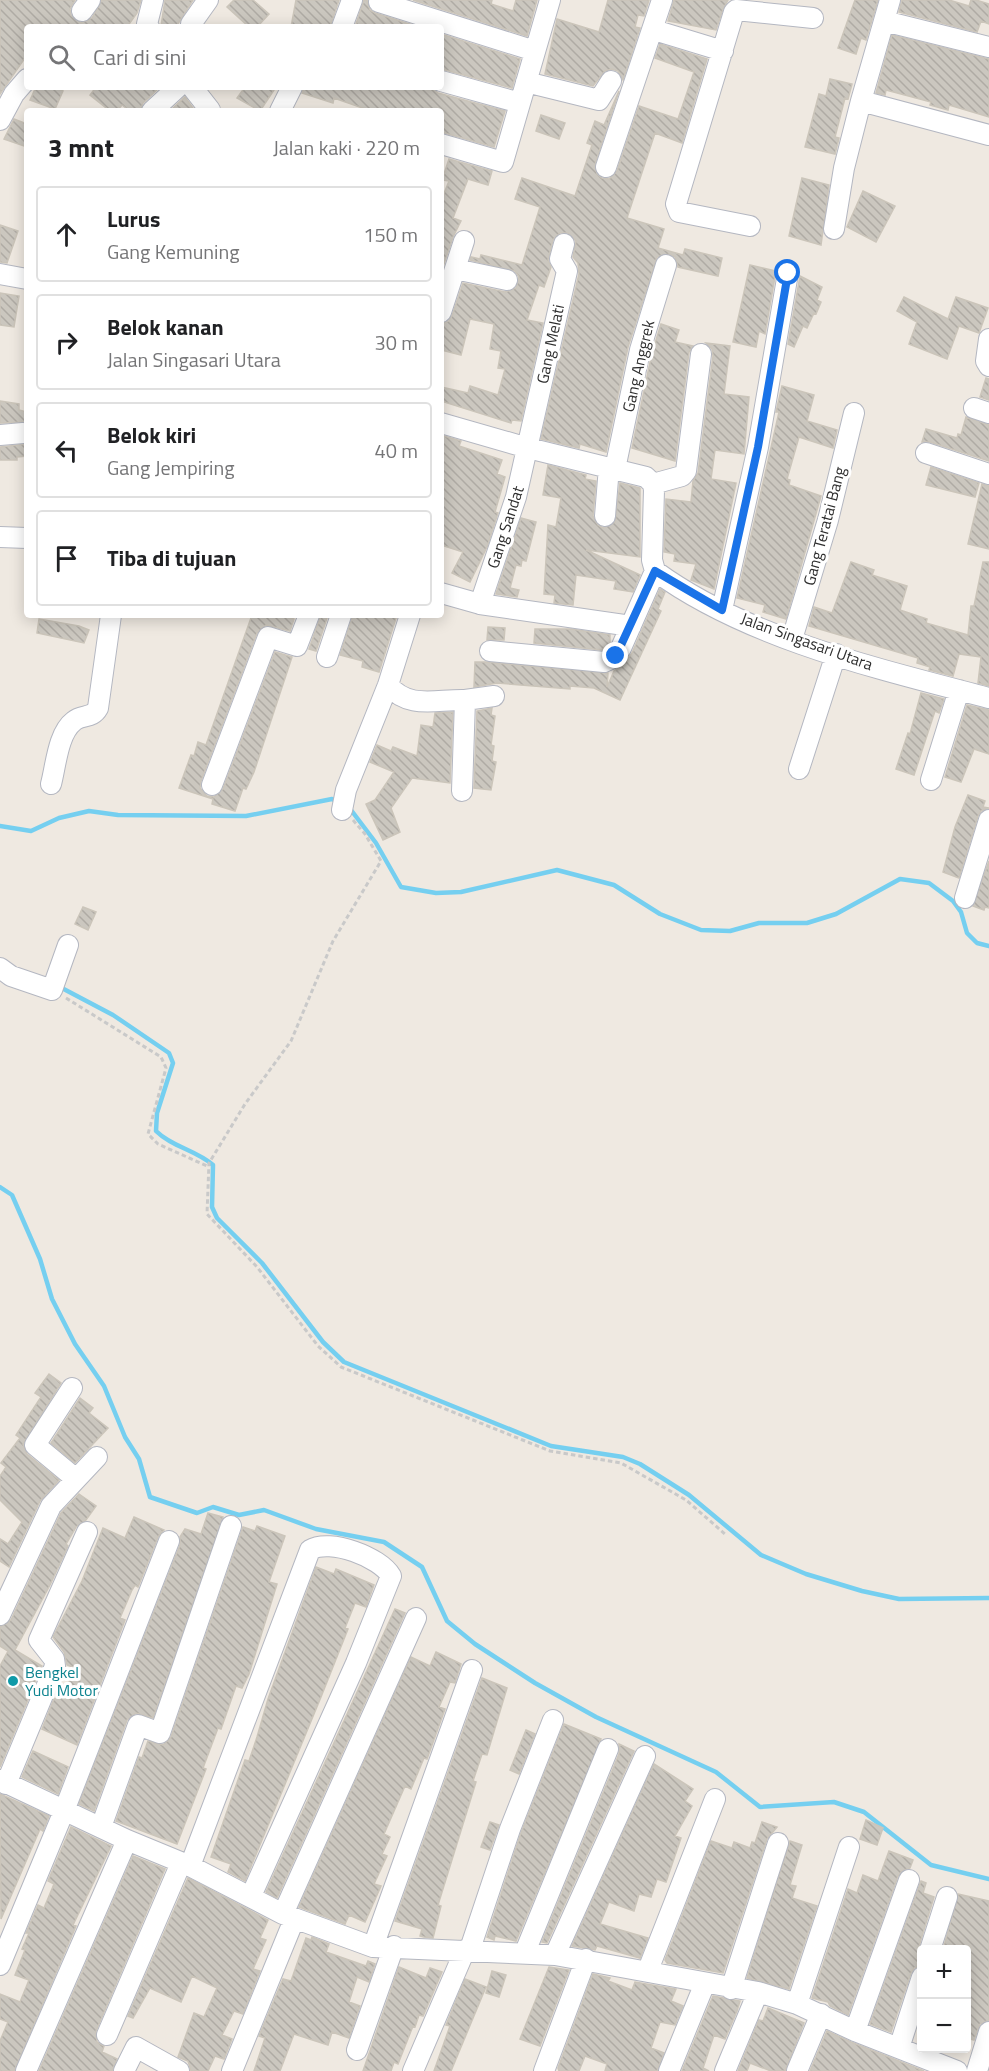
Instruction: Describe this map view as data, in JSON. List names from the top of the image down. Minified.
{"streets":{"street":["Gang Melati","Gang Anggrek","Gang Teratai Bang","Gang Sandat","Jalan Singasari Utara"]},"crossings":[["Gang Melati","Gang Sandat"],["Gang Teratai Bang","Jalan Singasari Utara"]],"places":["Bengkel Yudi Motor"],"page":{"search":"Cari di sini","heading":["3 mnt","Jalan kaki · 220 m"],"list":[["Lurus","Gang Kemuning","150 m"],["Belok kanan","Jalan Singasari Utara","30 m"],["Belok kiri","Gang Jempiring","40 m"],"Tiba di tujuan"],"map_buttons":["+","−"]}}
